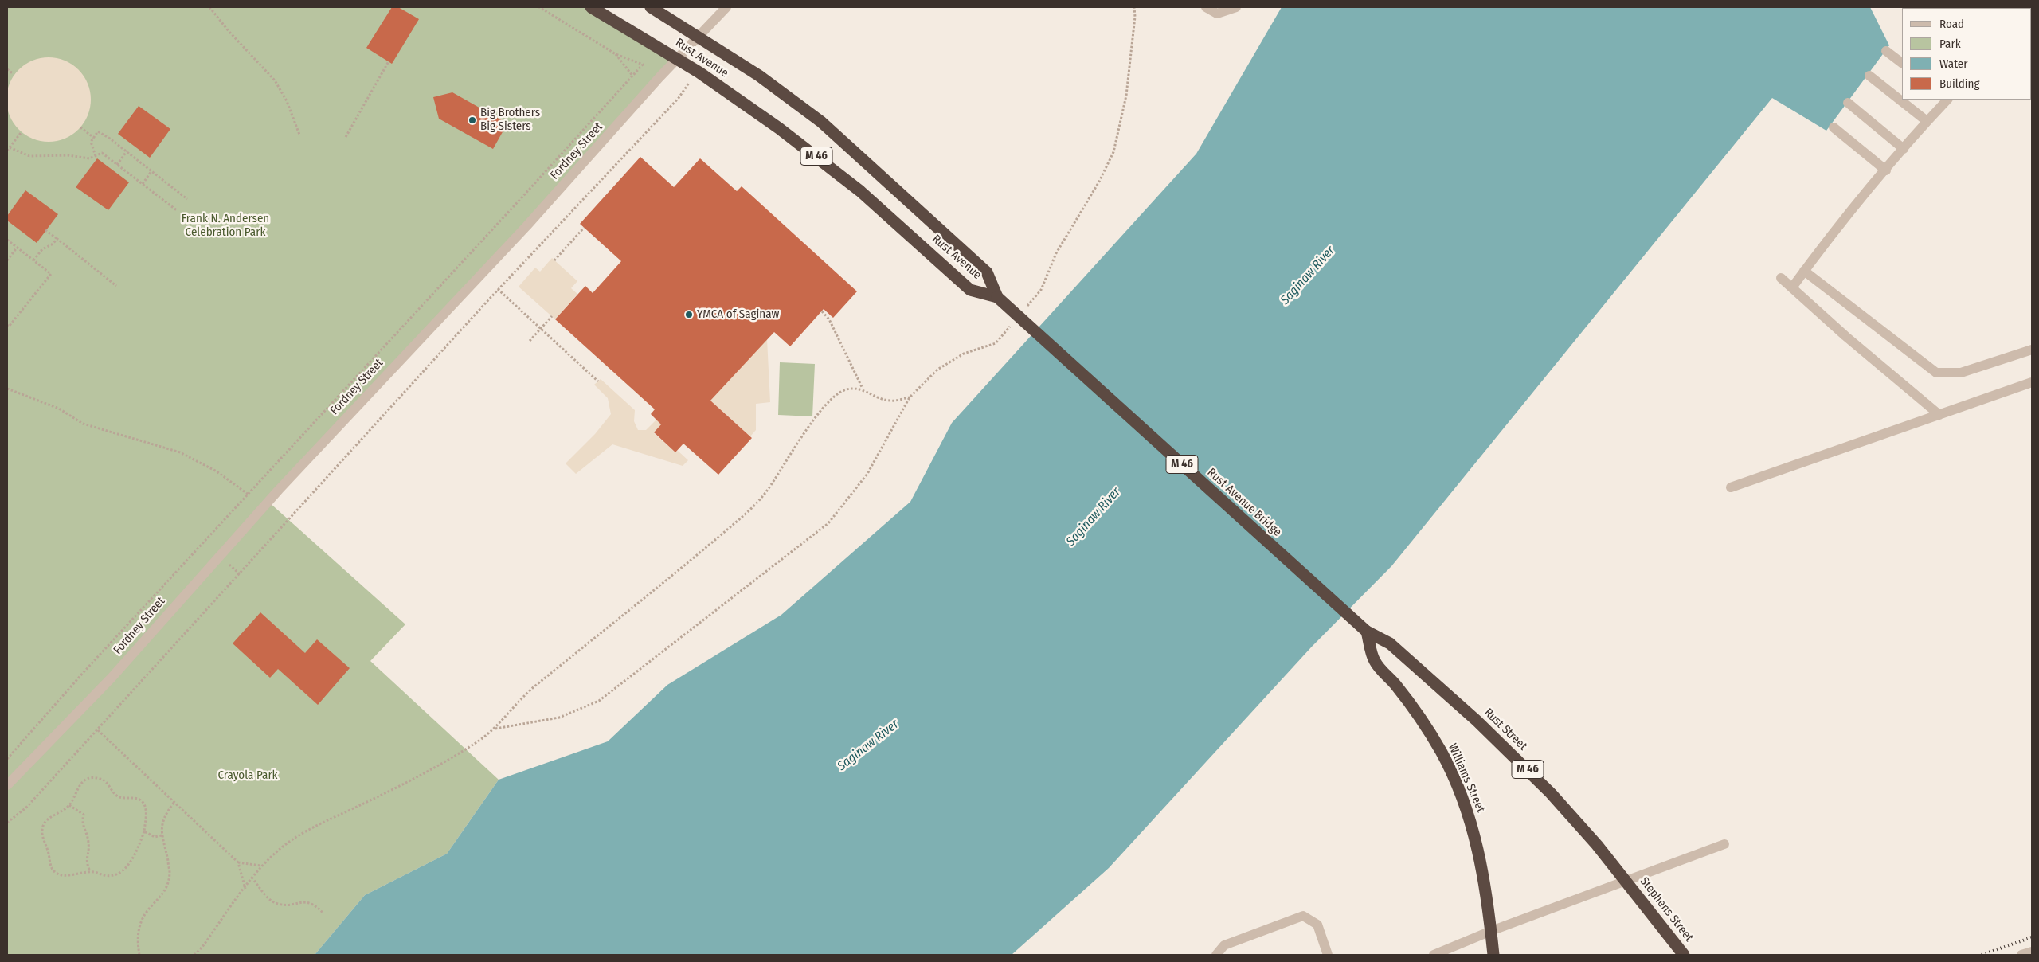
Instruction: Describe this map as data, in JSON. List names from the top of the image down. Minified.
{"streets":{"highway":["Rust Avenue","M 46","Rust Avenue Bridge","Rust Street","Williams Street","Stephens Street"],"street":["Fordney Street"]},"crossings":[["Rust Avenue","Fordney Street"],["Rust Avenue","Rust Avenue Bridge"],["Rust Avenue Bridge","Rust Street"],["Rust Avenue Bridge","Williams Street"],["Rust Street","Williams Street"],["Rust Street","Stephens Street"]],"water":["Saginaw River"],"parks":["Frank N. Andersen Celebration Park","Crayola Park"],"places":["Big Brothers Big Sisters","YMCA of Saginaw"],"legend":["Road","Park","Water","Building"]}
